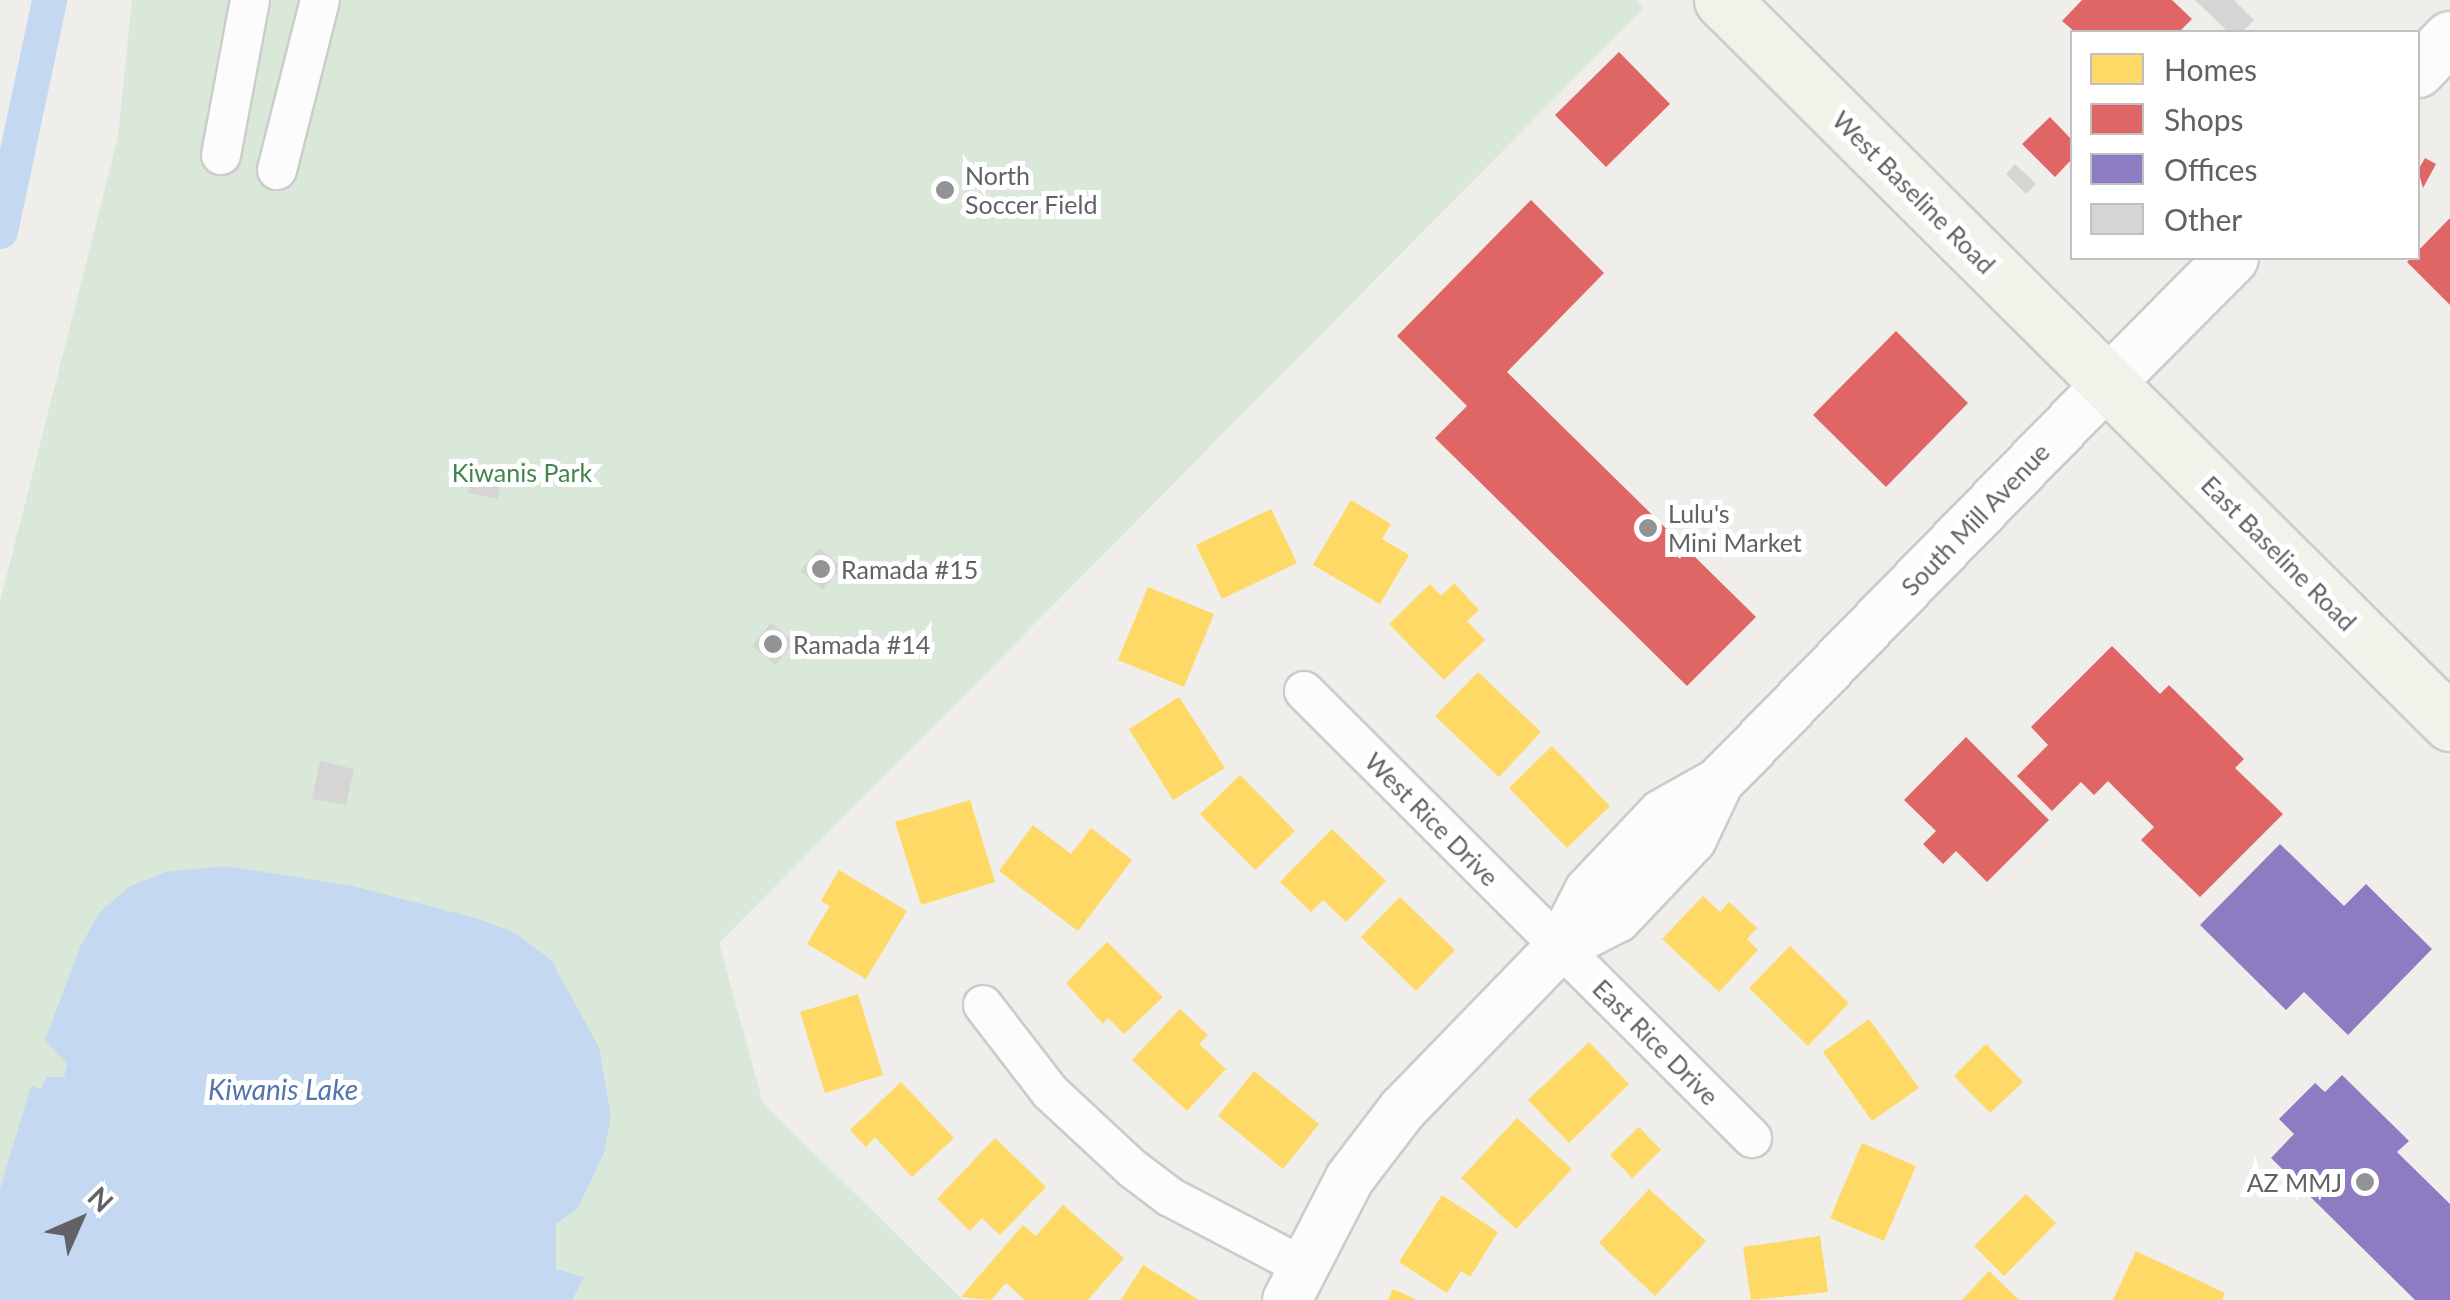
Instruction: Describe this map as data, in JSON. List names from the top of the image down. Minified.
{"streets":{"main road":["West Baseline Road","South Mill Avenue","East Baseline Road"],"street":["West Rice Drive","East Rice Drive"]},"crossings":[["West Baseline Road","South Mill Avenue"],["West Baseline Road","East Baseline Road"],["South Mill Avenue","East Baseline Road"],["South Mill Avenue","West Rice Drive"],["South Mill Avenue","East Rice Drive"],["West Rice Drive","East Rice Drive"]],"water":["Kiwanis Lake"],"parks":["Kiwanis Park"],"places":["North Soccer Field","Lulu's Mini Market","Ramada #15","Ramada #14","AZ MMJ"],"legend":["Homes","Shops","Offices","Other"],"north":"top right"}
